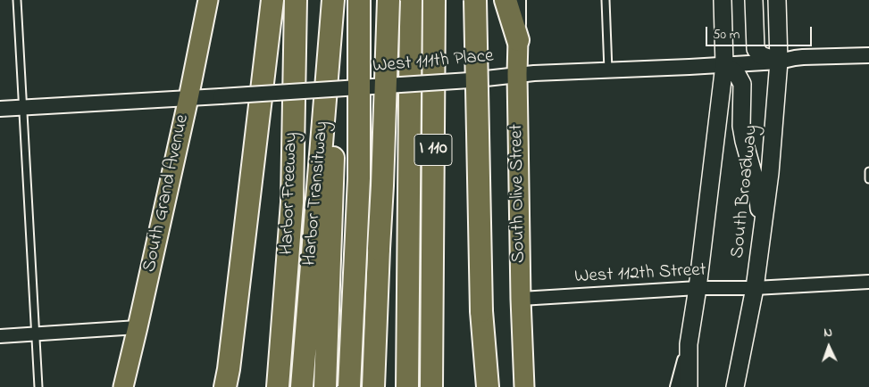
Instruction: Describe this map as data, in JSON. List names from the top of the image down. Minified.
{"streets":{"highway":["I 110","Harbor Freeway","Harbor Transitway"],"main road":["South Broadway","South Grand Avenue","South Olive Street"],"street":["West 111th Place","West 112th Street"]},"crossings":[["West 111th Place","South Broadway"],["West 111th Place","South Grand Avenue"],["West 111th Place","South Olive Street"],["South Broadway","West 112th Street"],["South Olive Street","West 112th Street"]],"scale_bar":"50 m","north":"top"}
